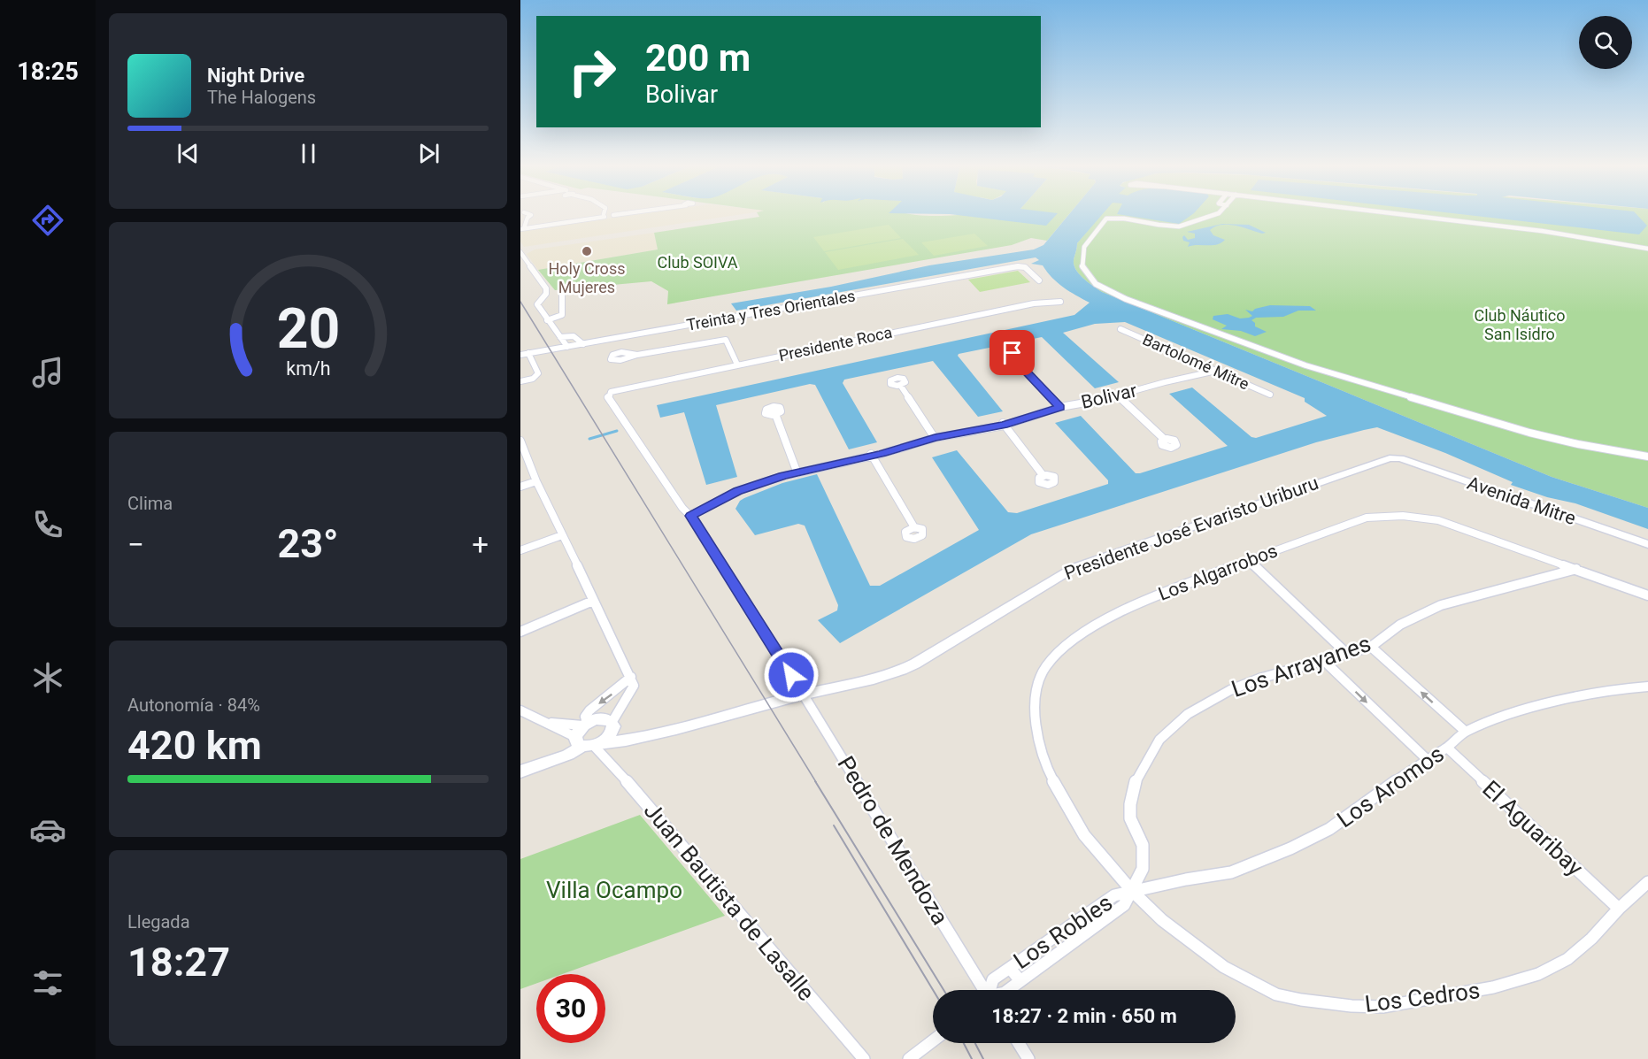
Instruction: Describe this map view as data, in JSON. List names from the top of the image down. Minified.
{"streets":{"street":["Treinta y Tres Orientales","Presidente Roca","Bartolomé Mitre","Bolivar","Avenida Mitre","Presidente José Evaristo Uriburu","Los Algarrobos","Los Arrayanes","Los Aromos","El Aguaribay","Pedro de Mendoza","Juan Bautista de Lasalle","Los Robles","Los Cedros"]},"crossings":[["Presidente Roca","Pedro de Mendoza"],["Bartolomé Mitre","Bolivar"],["Bolivar","Pedro de Mendoza"],["Avenida Mitre","Presidente José Evaristo Uriburu"],["Presidente José Evaristo Uriburu","Pedro de Mendoza"],["Presidente José Evaristo Uriburu","Juan Bautista de Lasalle"],["Los Algarrobos","Los Arrayanes"],["Los Algarrobos","Los Aromos"],["Los Algarrobos","Los Robles"],["Los Algarrobos","Los Cedros"],["Los Arrayanes","Los Aromos"],["Los Arrayanes","Los Robles"],["Los Arrayanes","Los Cedros"],["Los Aromos","El Aguaribay"],["Los Aromos","Los Robles"],["Los Aromos","Los Cedros"],["El Aguaribay","Los Cedros"],["Los Robles","Los Cedros"]],"parks":["Club SOIVA","Club Náutico San Isidro","Villa Ocampo"],"places":["Holy Cross Mujeres"],"page":{"tabs":"18:25","turn":["200 m","Bolivar"],"song":["Night Drive","The Halogens"],"tile":["Clima",["Autonomía · 84%","420 km"],["Llegada","18:27"]],"heat":["−","23°","+"],"limit":"30","trip":"18:27 · 2 min · 650 m","gauge":["20","km/h"]}}
